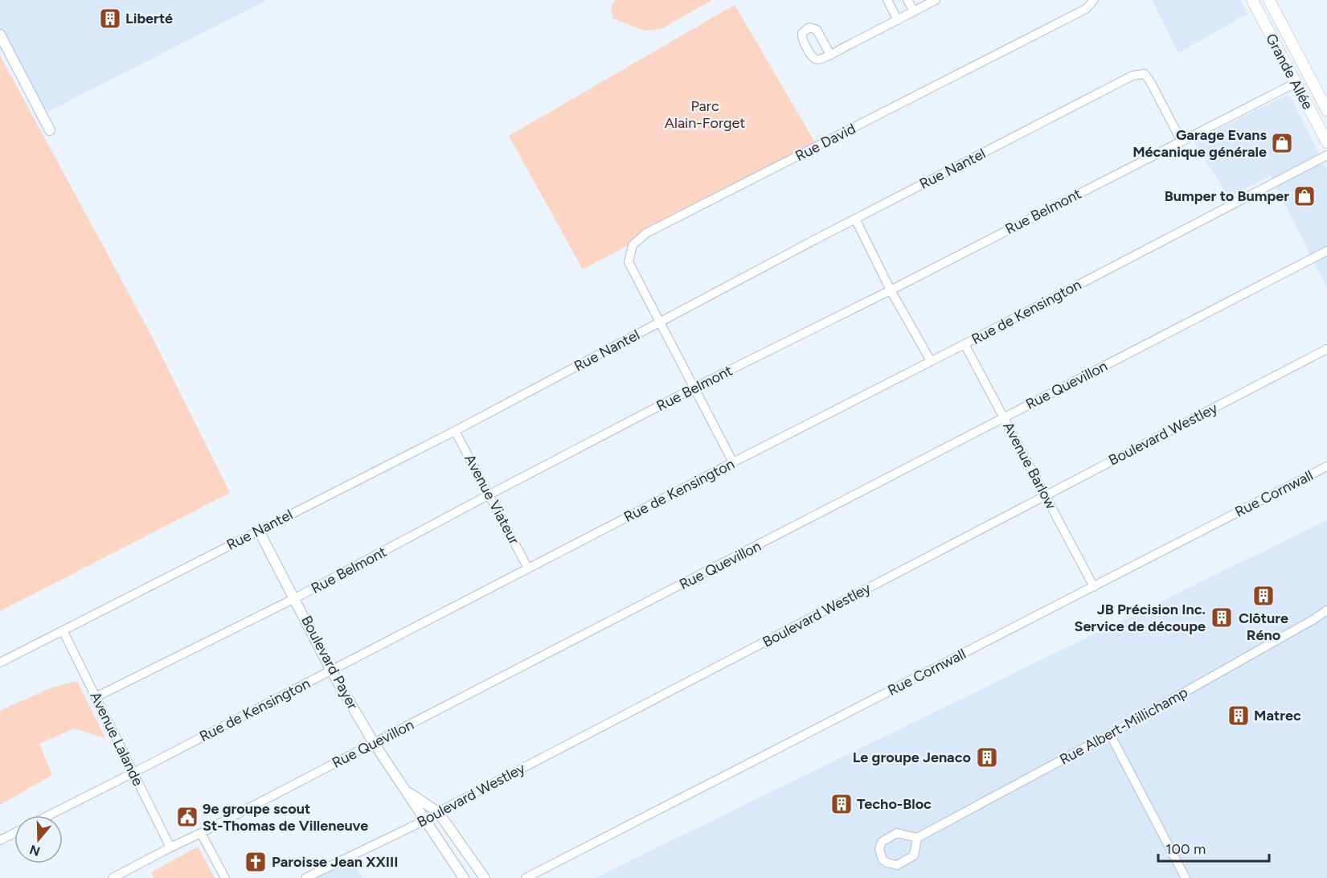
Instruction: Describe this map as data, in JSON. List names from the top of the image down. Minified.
{"streets":{"main road":["Grande Allée"],"street":["Rue David","Rue Nantel","Rue Belmont","Rue de Kensington","Rue Quevillon","Boulevard Westley","Avenue Barlow","Rue Cornwall","Avenue Viateur","Boulevard Payer","Rue Albert-Millichamp","Avenue Lalande"]},"crossings":[["Grande Allée","Rue Belmont"],["Rue David","Rue Nantel"],["Rue David","Rue Belmont"],["Rue David","Rue de Kensington"],["Rue Nantel","Rue Belmont"],["Rue Nantel","Avenue Viateur"],["Rue Nantel","Boulevard Payer"],["Rue Nantel","Avenue Lalande"],["Rue Belmont","Avenue Viateur"],["Rue Belmont","Boulevard Payer"],["Rue Belmont","Avenue Lalande"],["Rue de Kensington","Avenue Barlow"],["Rue de Kensington","Avenue Viateur"],["Rue de Kensington","Boulevard Payer"],["Rue de Kensington","Avenue Lalande"],["Rue Quevillon","Avenue Barlow"],["Rue Quevillon","Boulevard Payer"],["Rue Quevillon","Avenue Lalande"],["Boulevard Westley","Avenue Barlow"],["Boulevard Westley","Boulevard Payer"],["Avenue Barlow","Rue Cornwall"]],"parks":["Parc Alain-Forget"],"places":{"building":["Liberté","Clôture Réno","JB Précision Inc. Service de découpe","Matrec","Le groupe Jenaco","Techo-Bloc"],"shop":["Garage Evans Mécanique générale","Bumper to Bumper"],"public building":["9e groupe scout St-Thomas de Villeneuve"],"church":["Paroisse Jean XXIII"]},"scale_bar":"100 m","north":"bottom"}
